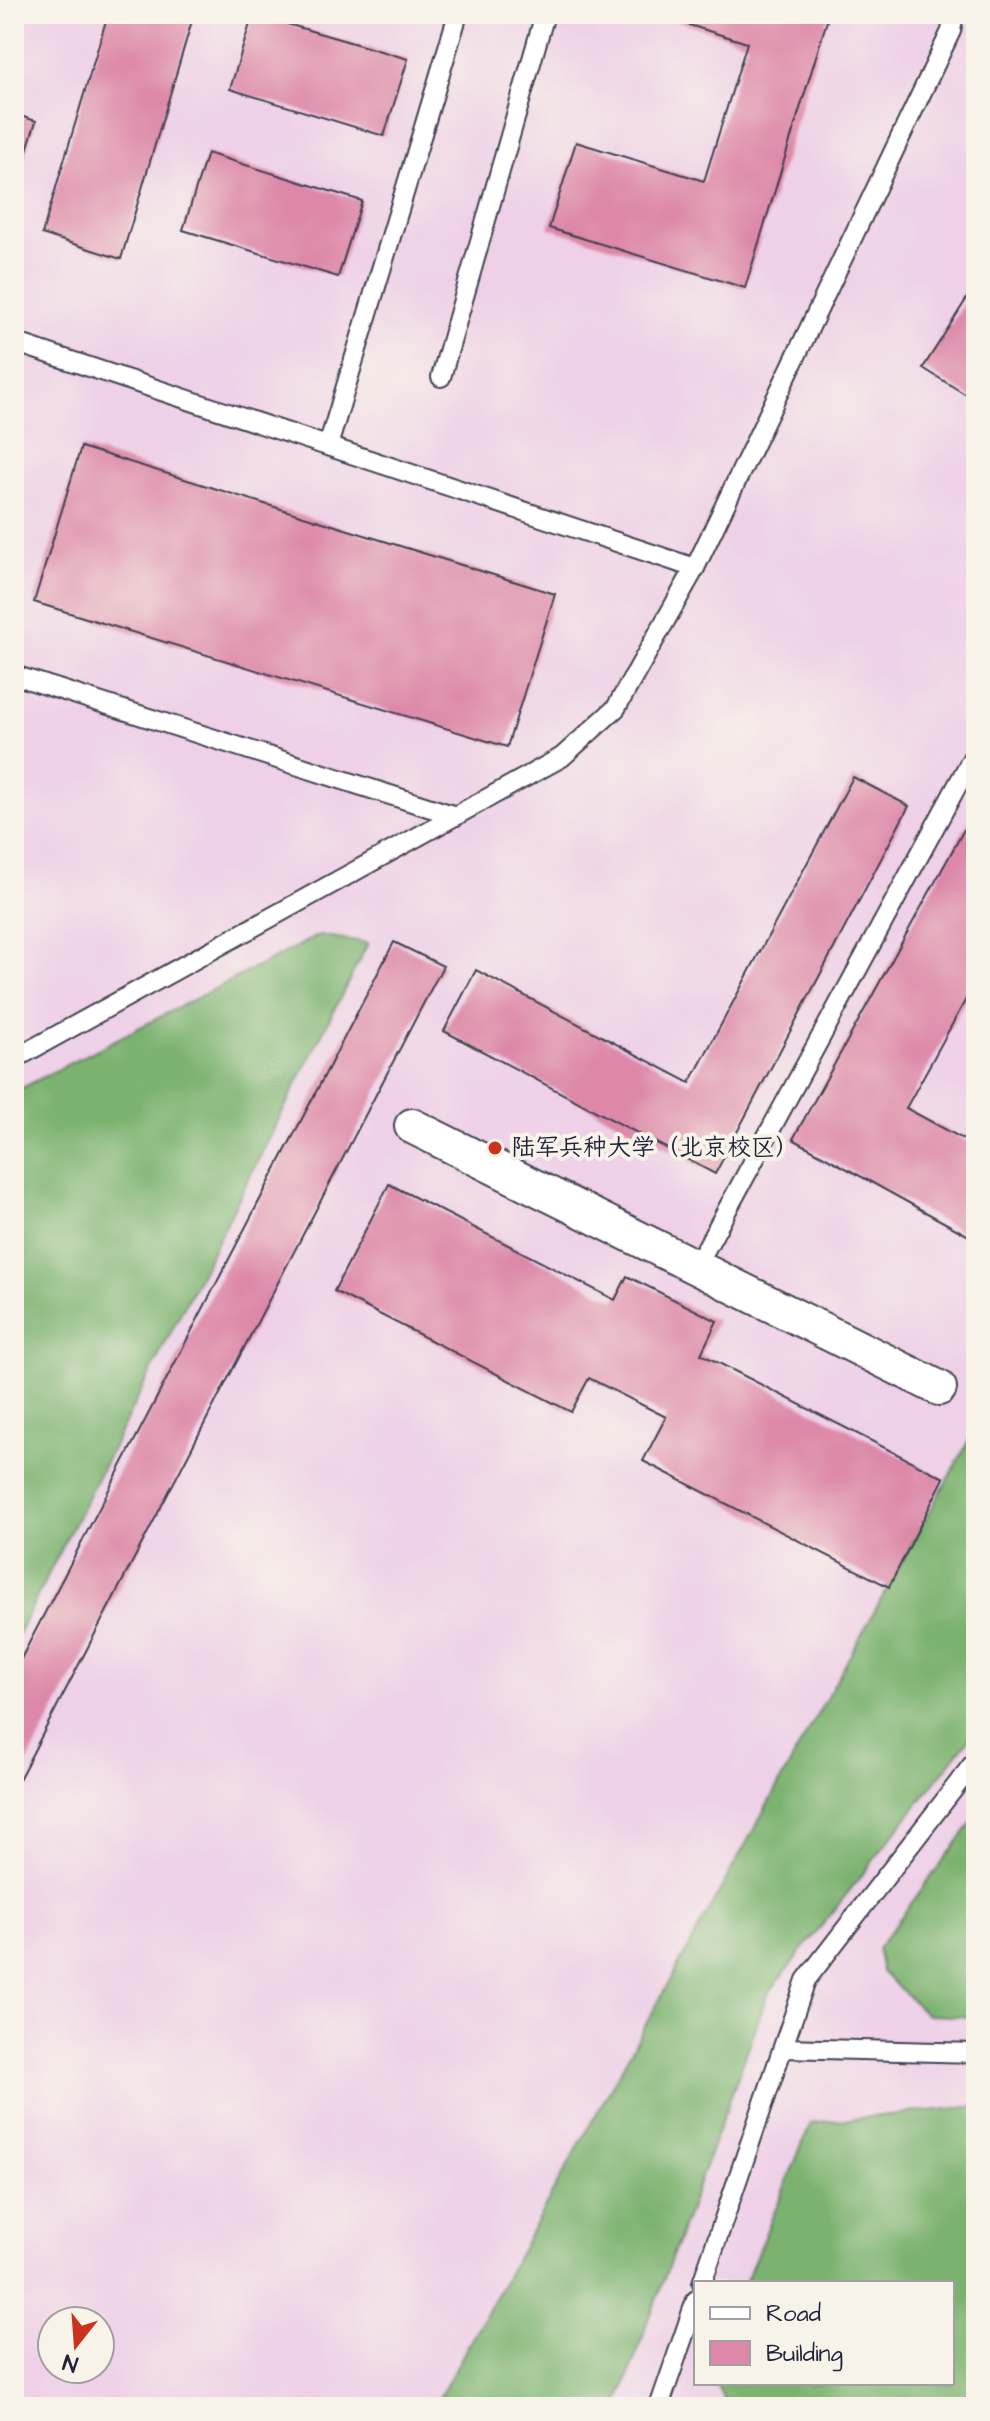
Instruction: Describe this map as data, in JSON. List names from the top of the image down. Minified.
{"places":["陆军兵种大学（北京校区）"],"legend":["Road","Building"],"north":"bottom"}
